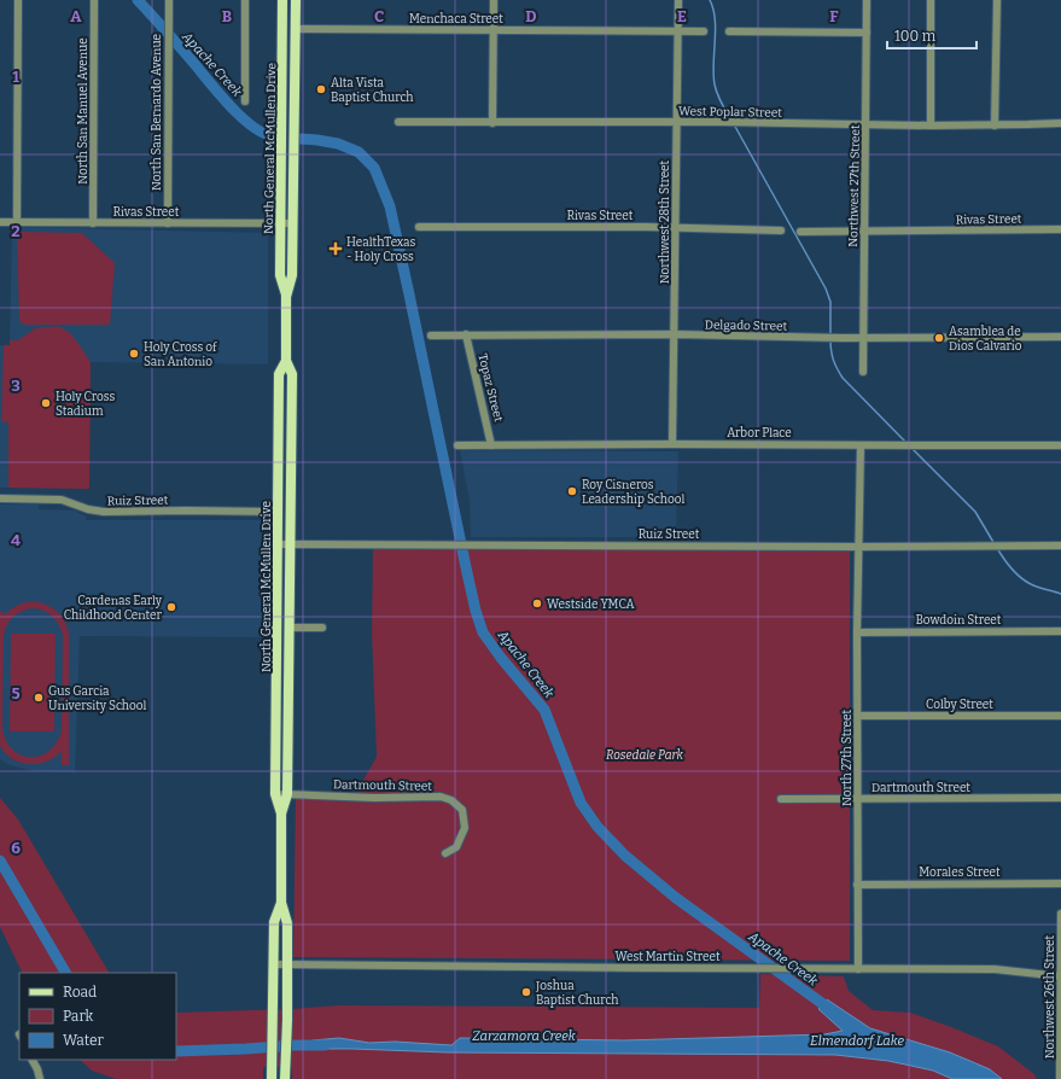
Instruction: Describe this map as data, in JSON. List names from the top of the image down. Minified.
{"streets":{"main road":["North General McMullen Drive"],"street":["Menchaca Street","North San Manuel Avenue","West Poplar Street","North San Bernardo Avenue","Northwest 27th Street","Rivas Street","Northwest 28th Street","Delgado Street","Topaz Street","Arbor Place","Ruiz Street","Bowdoin Street","Colby Street","North 27th Street","Dartmouth Street","Morales Street","West Martin Street","Northwest 26th Street"]},"crossings":[["Menchaca Street","North General McMullen Drive"],["Menchaca Street","Northwest 28th Street"],["North San Manuel Avenue","Rivas Street"],["West Poplar Street","Northwest 27th Street"],["West Poplar Street","Northwest 28th Street"],["North San Bernardo Avenue","Rivas Street"],["North General McMullen Drive","Rivas Street"],["North General McMullen Drive","Ruiz Street"],["North General McMullen Drive","Dartmouth Street"],["North General McMullen Drive","West Martin Street"],["Northwest 27th Street","Rivas Street"],["Northwest 27th Street","Delgado Street"],["Rivas Street","Northwest 28th Street"],["Northwest 28th Street","Delgado Street"],["Northwest 28th Street","Arbor Place"],["Delgado Street","Topaz Street"],["Topaz Street","Arbor Place"],["Ruiz Street","North 27th Street"],["Bowdoin Street","North 27th Street"],["Colby Street","North 27th Street"],["North 27th Street","Dartmouth Street"],["North 27th Street","Morales Street"],["North 27th Street","West Martin Street"],["West Martin Street","Northwest 26th Street"]],"water":["Apache Creek","Zarzamora Creek","Elmendorf Lake"],"parks":["Rosedale Park"],"places":{"other":["Alta Vista Baptist Church","Asamblea de Dios Calvario","Holy Cross of San Antonio","Holy Cross Stadium","Roy Cisneros Leadership School","Westside YMCA","Cardenas Early Childhood Center","Gus Garcia University School","Joshua Baptist Church"],"health":["HealthTexas - Holy Cross"]},"legend":["Road","Park","Water"],"scale_bar":"100 m","grid":{"columns":["A","B","C","D","E","F"],"rows":["1","2","3","4","5","6"]}}
